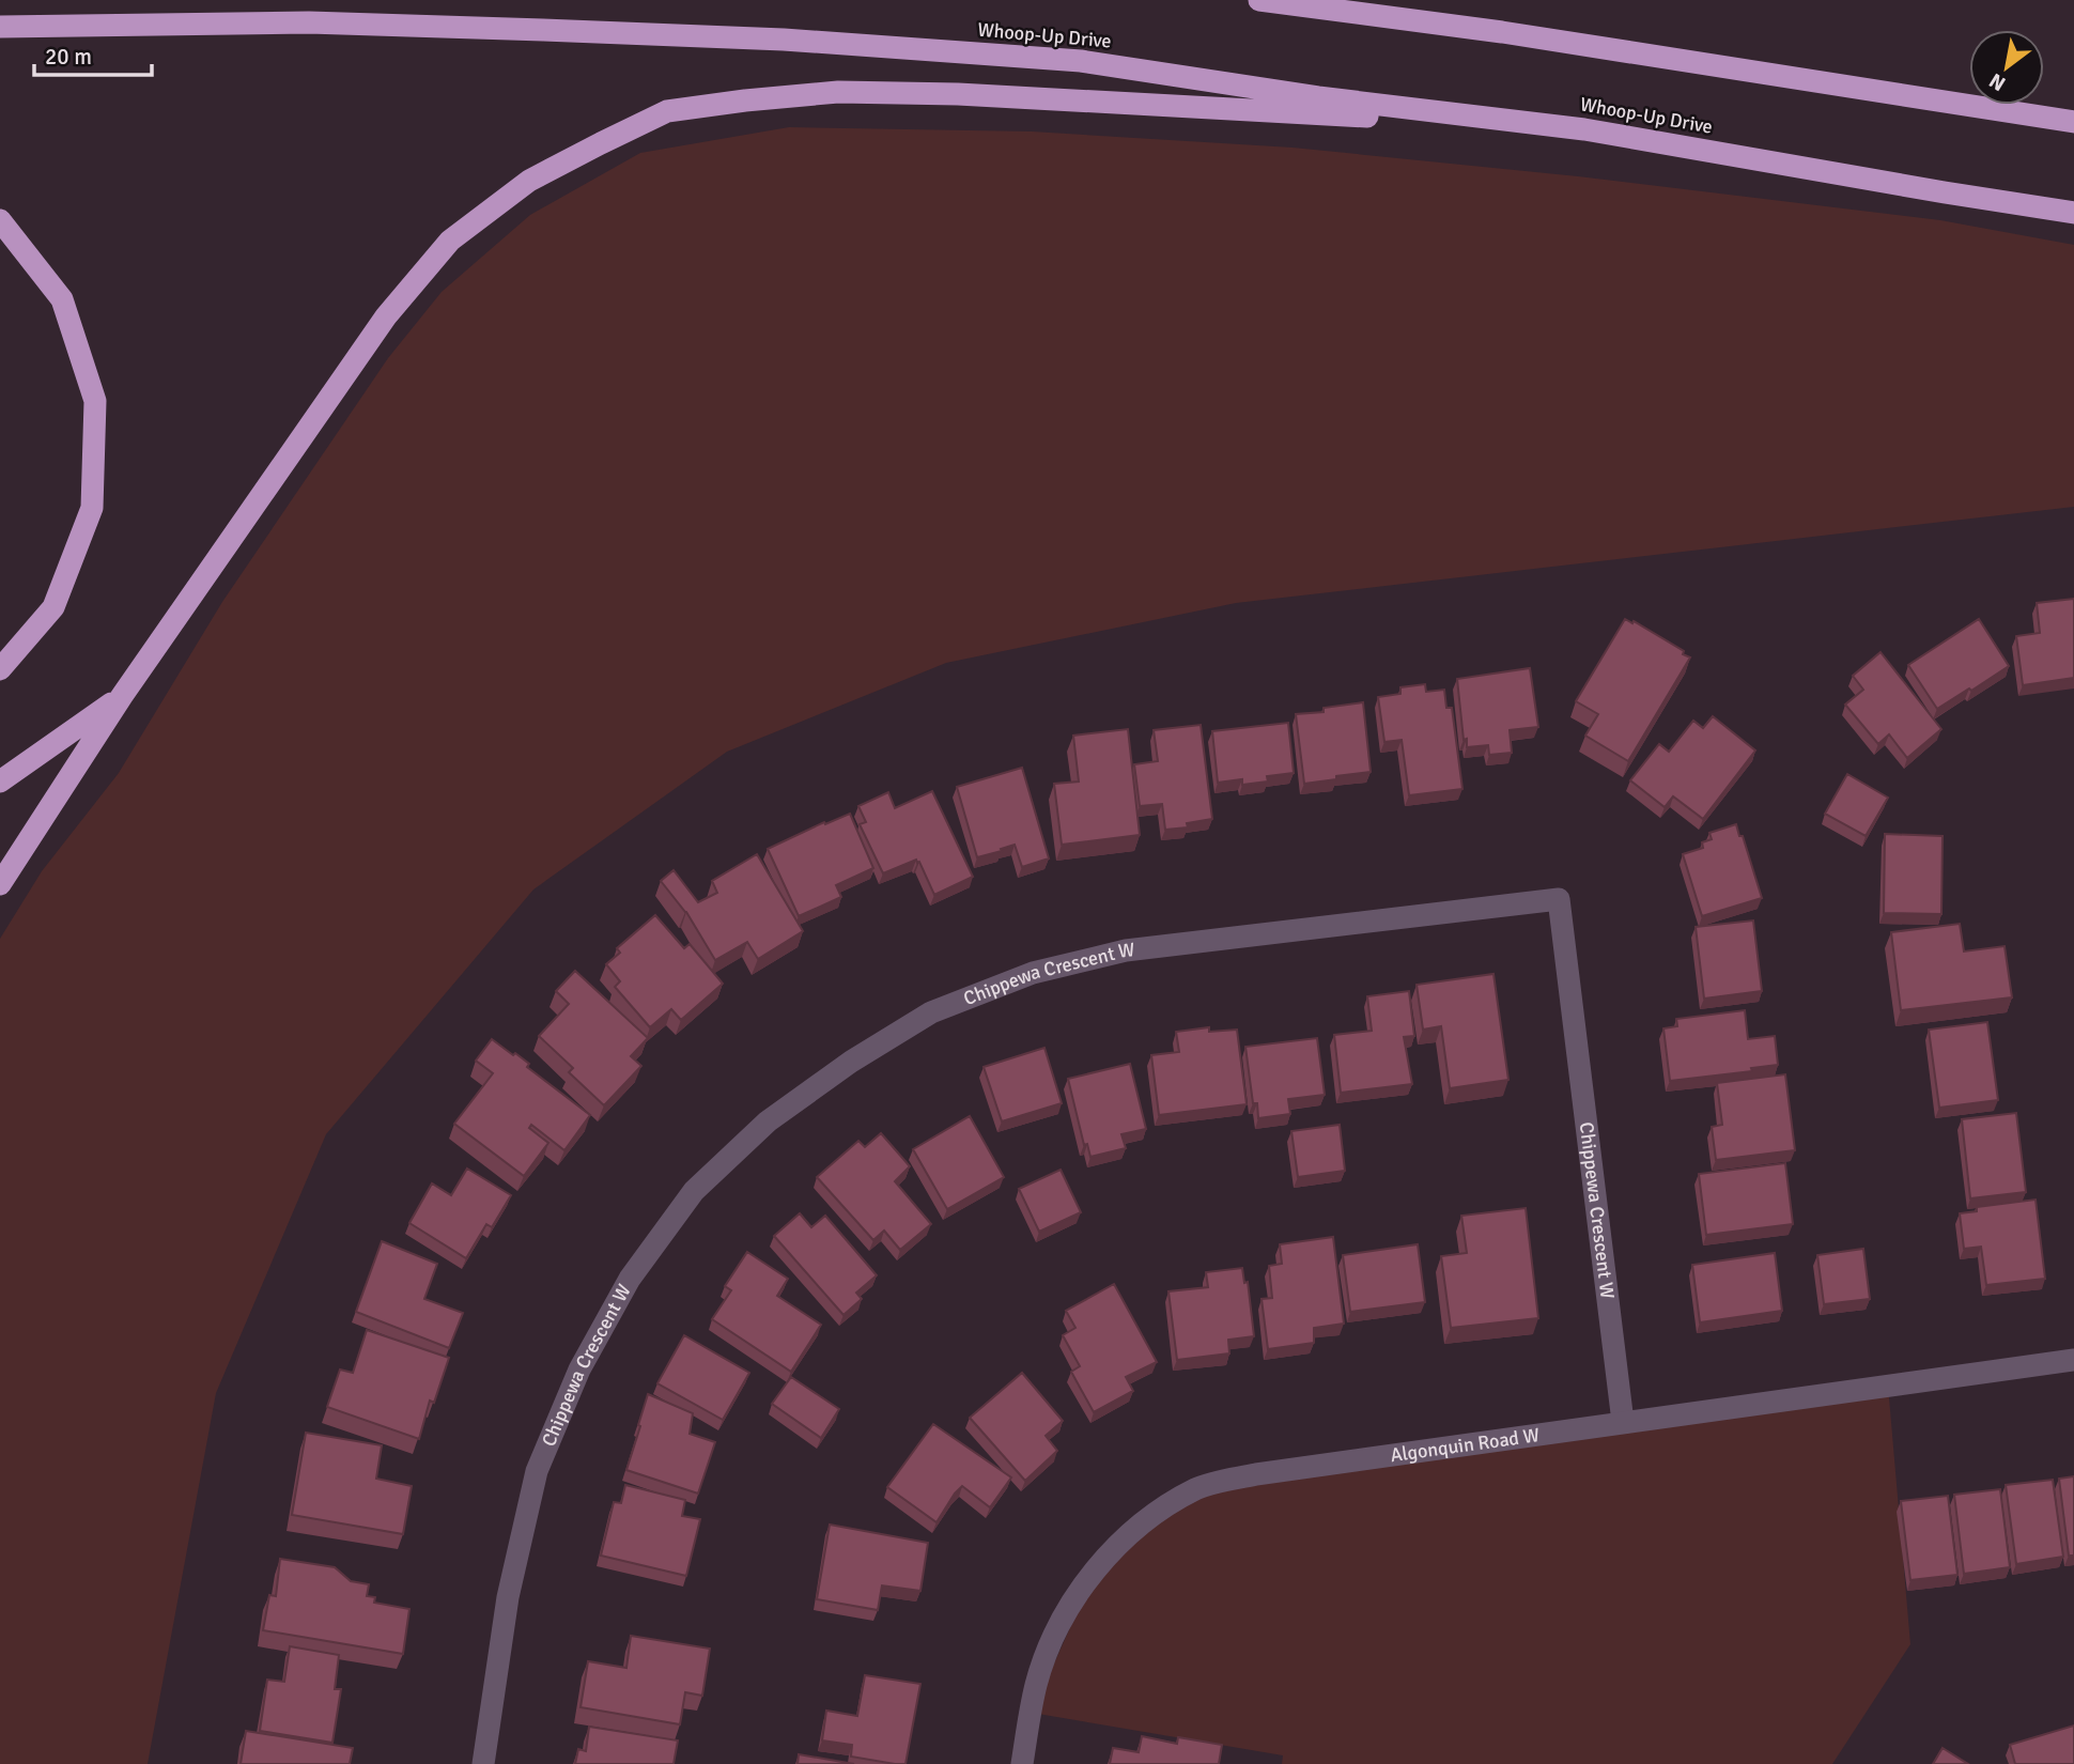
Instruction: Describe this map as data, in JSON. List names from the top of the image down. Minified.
{"streets":{"highway":["Whoop-Up Drive"],"street":["Chippewa Crescent W","Algonquin Road W"]},"crossings":[["Chippewa Crescent W","Algonquin Road W"]],"scale_bar":"20 m","north":"bottom left"}
